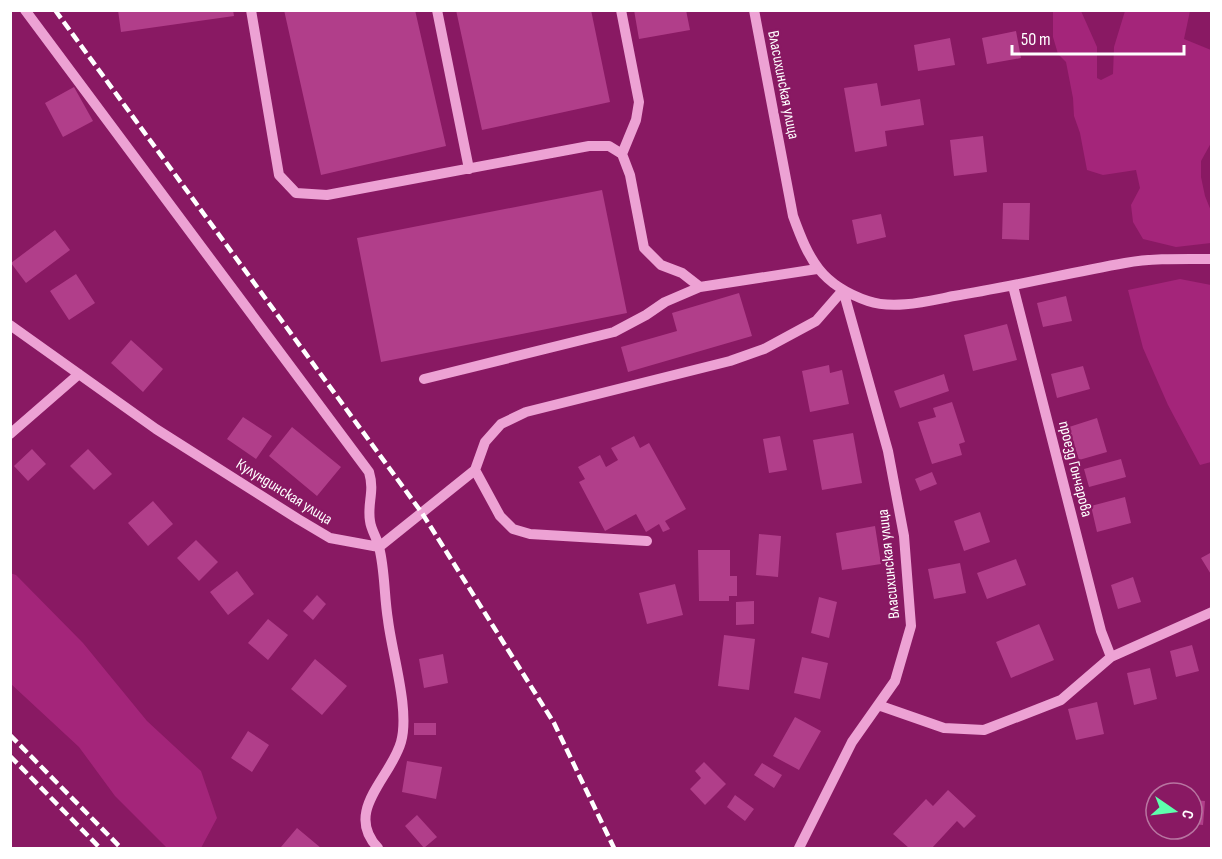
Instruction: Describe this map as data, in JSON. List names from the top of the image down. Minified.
{"streets":{"street":["Власихинская улица","проезд Гончарова","Кулундинская улица"]},"crossings":[["Власихинская улица","проезд Гончарова"]],"scale_bar":"50 m","north":"right"}
